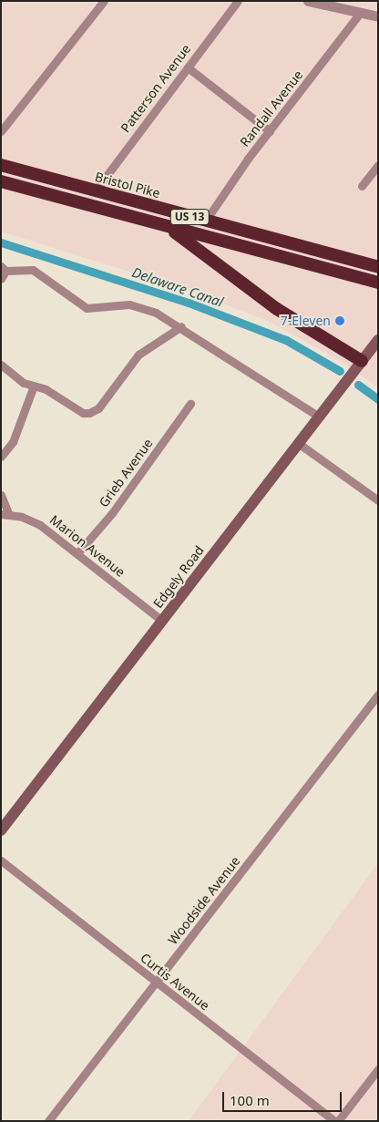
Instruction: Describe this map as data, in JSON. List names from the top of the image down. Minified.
{"streets":{"highway":["Bristol Pike","US 13"],"main road":["Edgely Road"],"street":["Patterson Avenue","Randall Avenue","Grieb Avenue","Marion Avenue","Woodside Avenue","Curtis Avenue"]},"crossings":[["Patterson Avenue","Bristol Pike"],["Randall Avenue","Bristol Pike"],["Grieb Avenue","Marion Avenue"],["Marion Avenue","Edgely Road"],["Woodside Avenue","Curtis Avenue"]],"water":["Delaware Canal"],"places":["7-Eleven"],"scale_bar":"100 m"}
